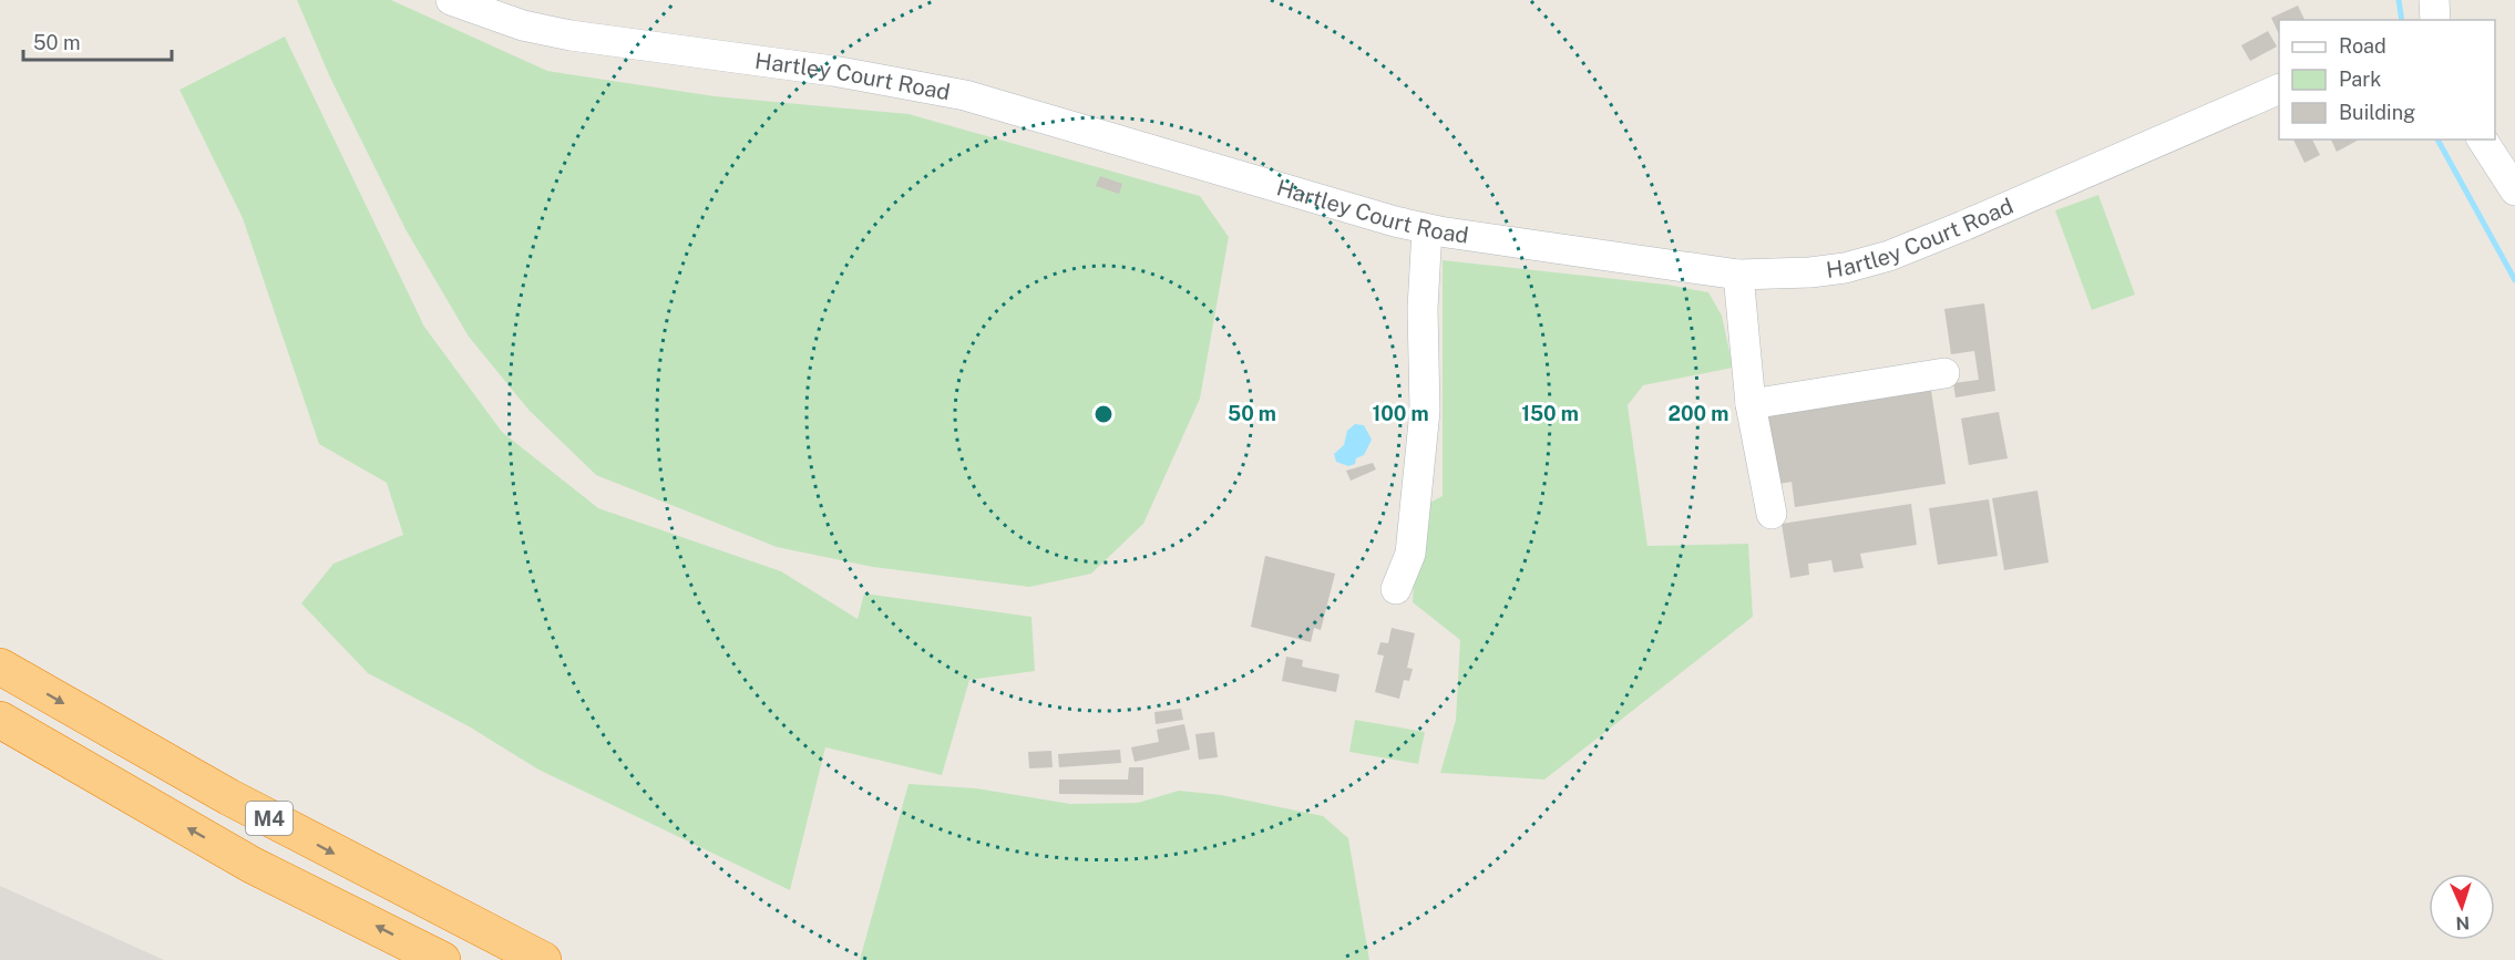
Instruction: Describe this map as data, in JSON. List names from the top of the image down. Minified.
{"streets":{"highway":["M4"],"street":["Hartley Court Road"]},"legend":["Road","Park","Building"],"scale_bar":"50 m","north":"bottom","rings":["50 m","100 m","150 m","200 m"]}
